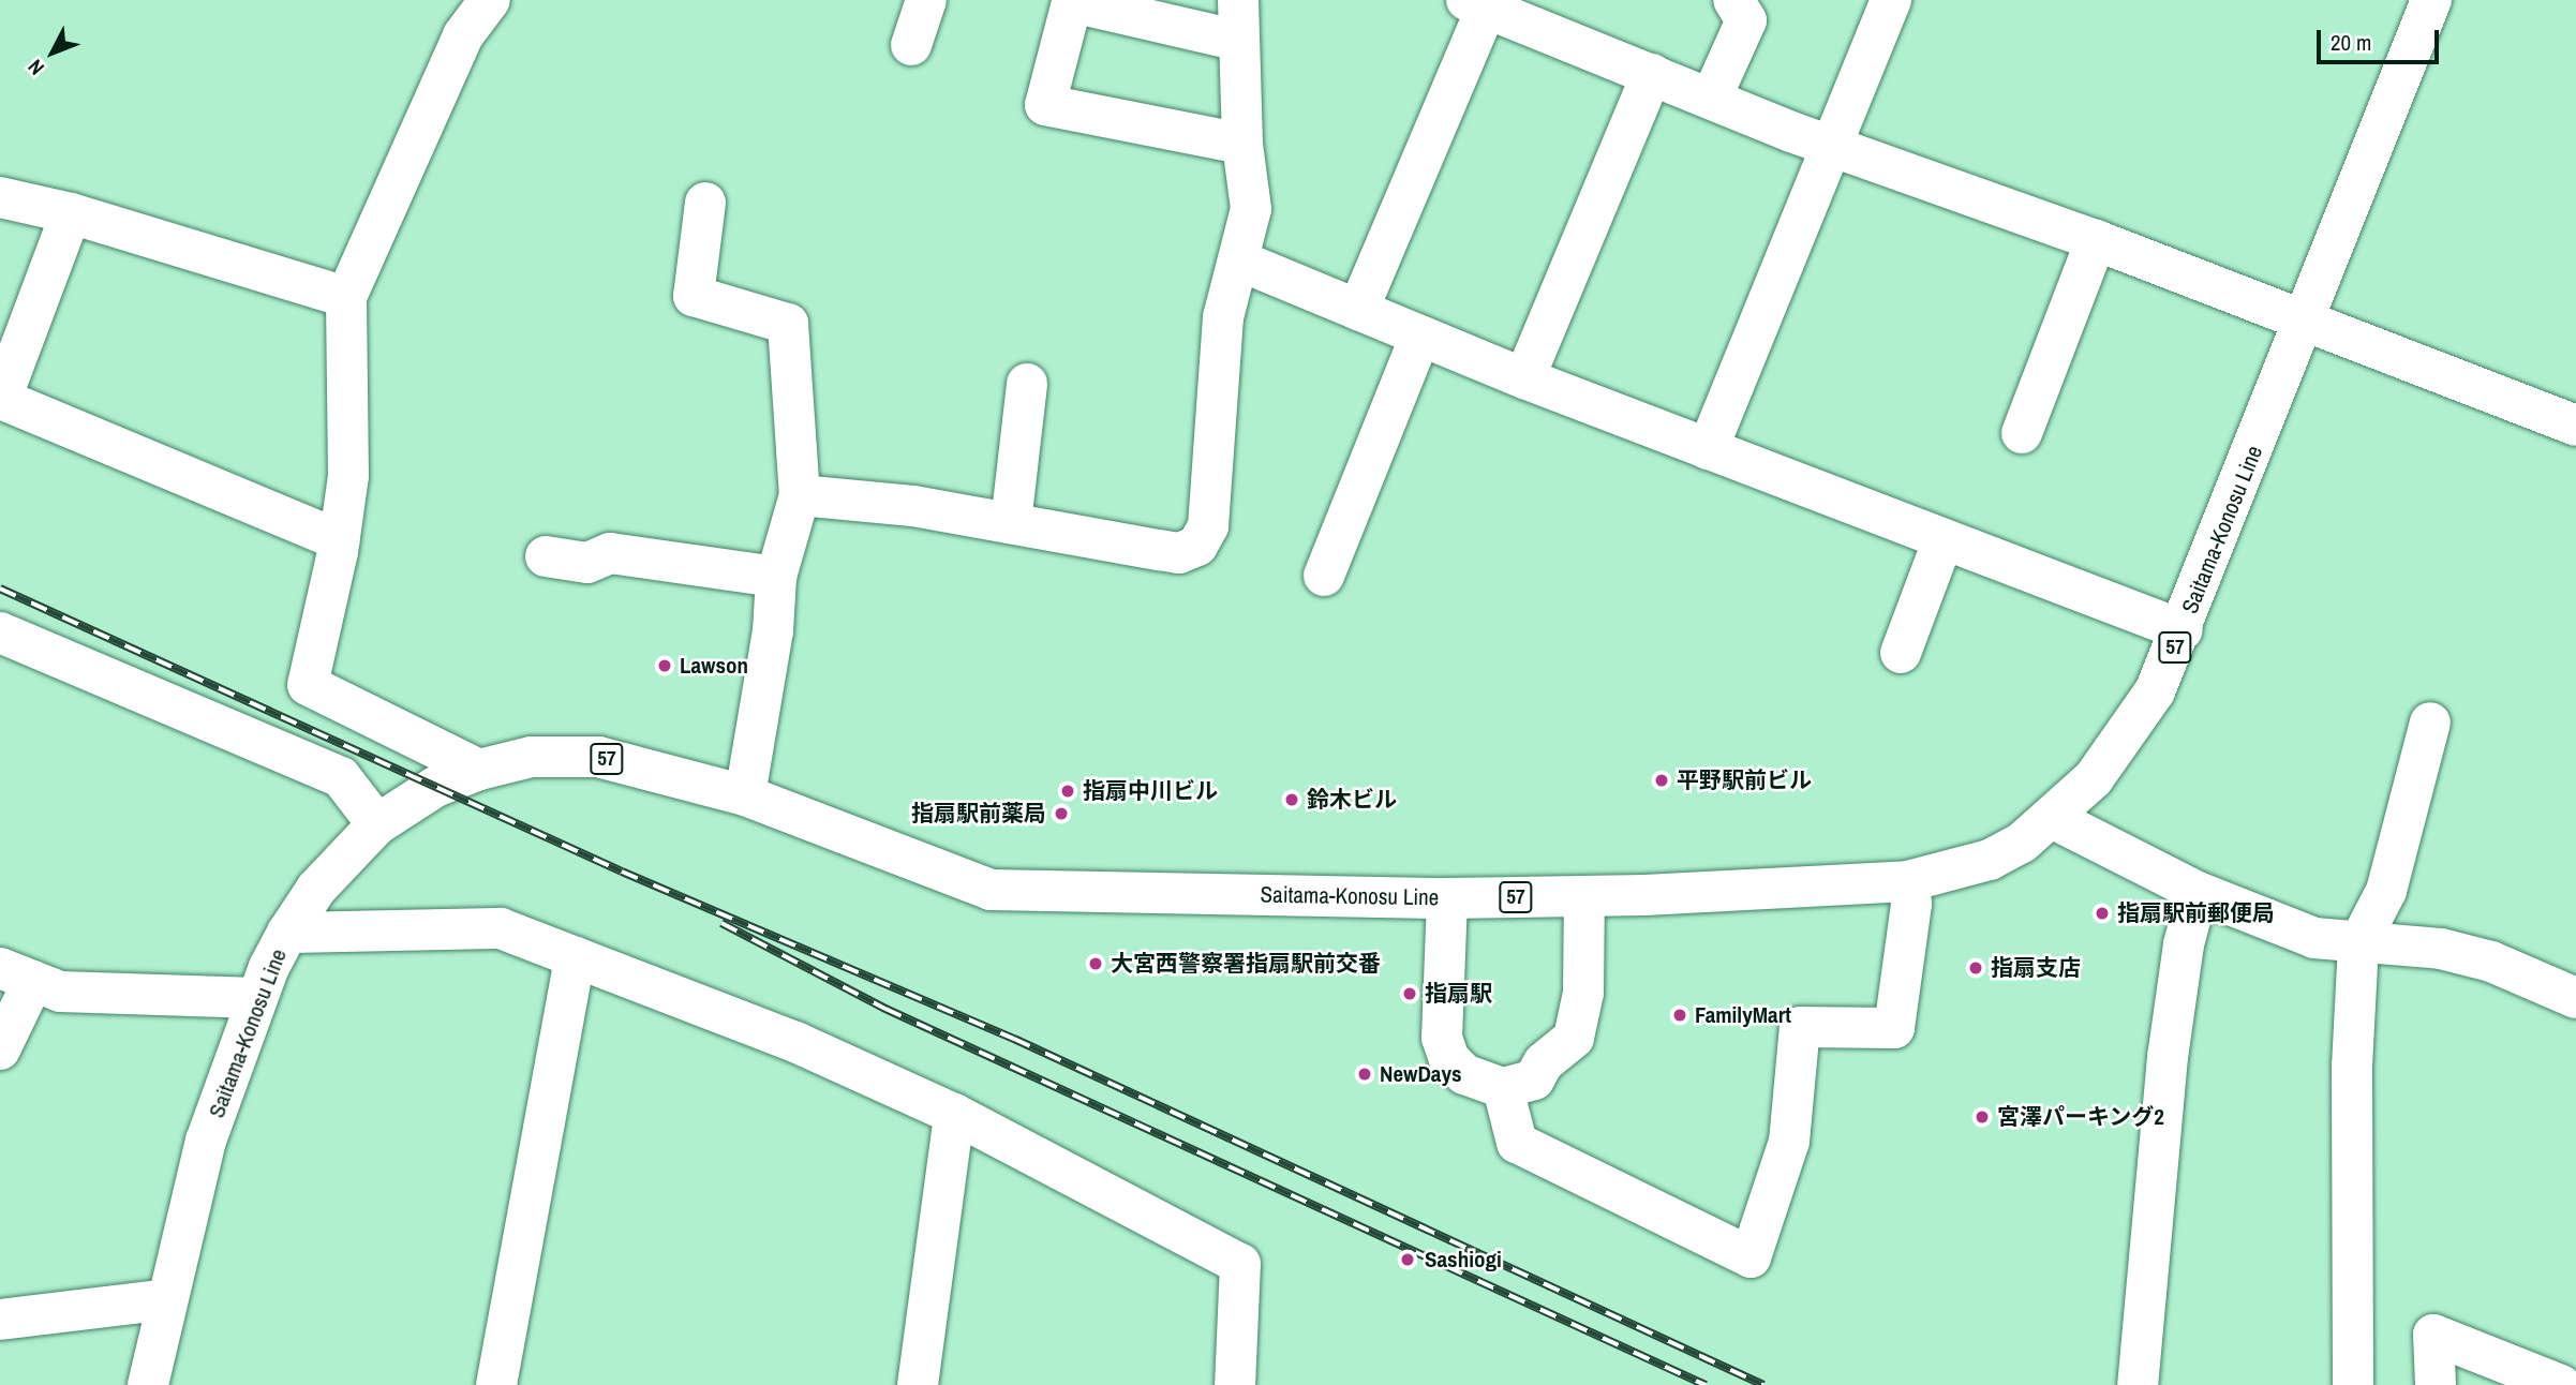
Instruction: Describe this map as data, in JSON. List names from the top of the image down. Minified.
{"streets":{"street":["Saitama-Konosu Line","57"]},"places":["Lawson","平野駅前ビル","指扇中川ビル","鈴木ビル","指扇駅前薬局","指扇駅前郵便局","大宮西警察署指扇駅前交番","指扇支店","指扇駅","FamilyMart","NewDays","宮澤パーキング2","Sashiogi"],"scale_bar":"20 m","north":"bottom left"}
